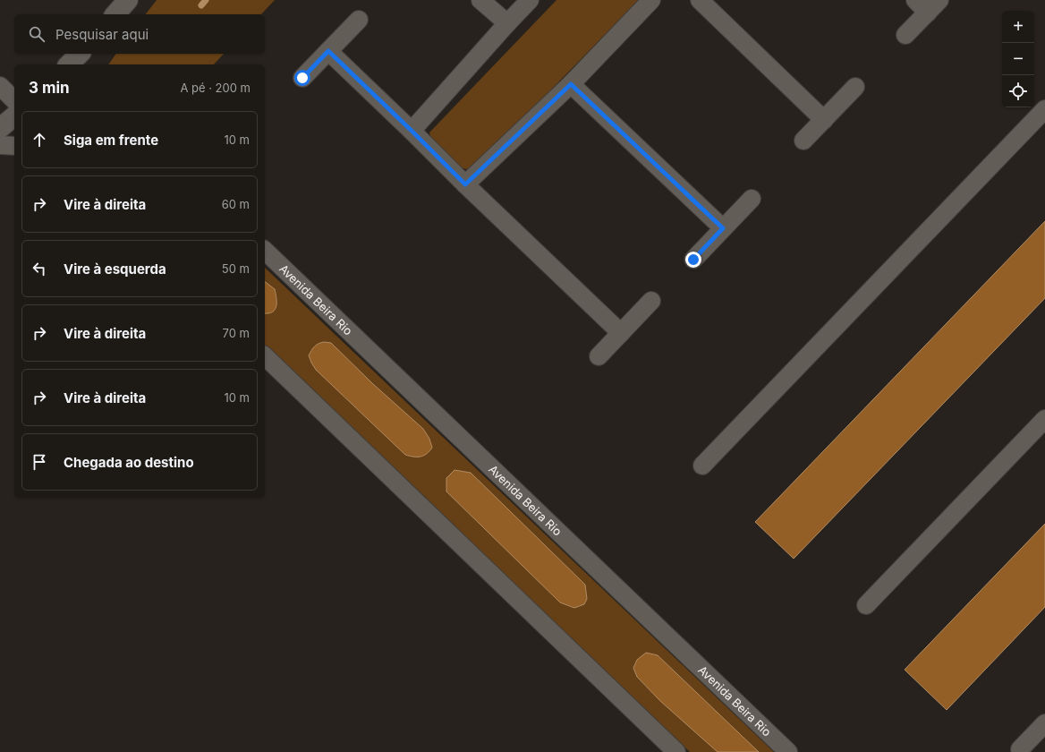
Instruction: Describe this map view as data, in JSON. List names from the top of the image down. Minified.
{"streets":{"street":["Avenida Beira Rio"]},"page":{"map_buttons":["+","−"],"search":"Pesquisar aqui","heading":["3 min","A pé · 200 m"],"list":[["Siga em frente","10 m"],["Vire à direita","60 m"],["Vire à esquerda","50 m"],["Vire à direita","70 m"],["Vire à direita","10 m"],"Chegada ao destino"]}}
